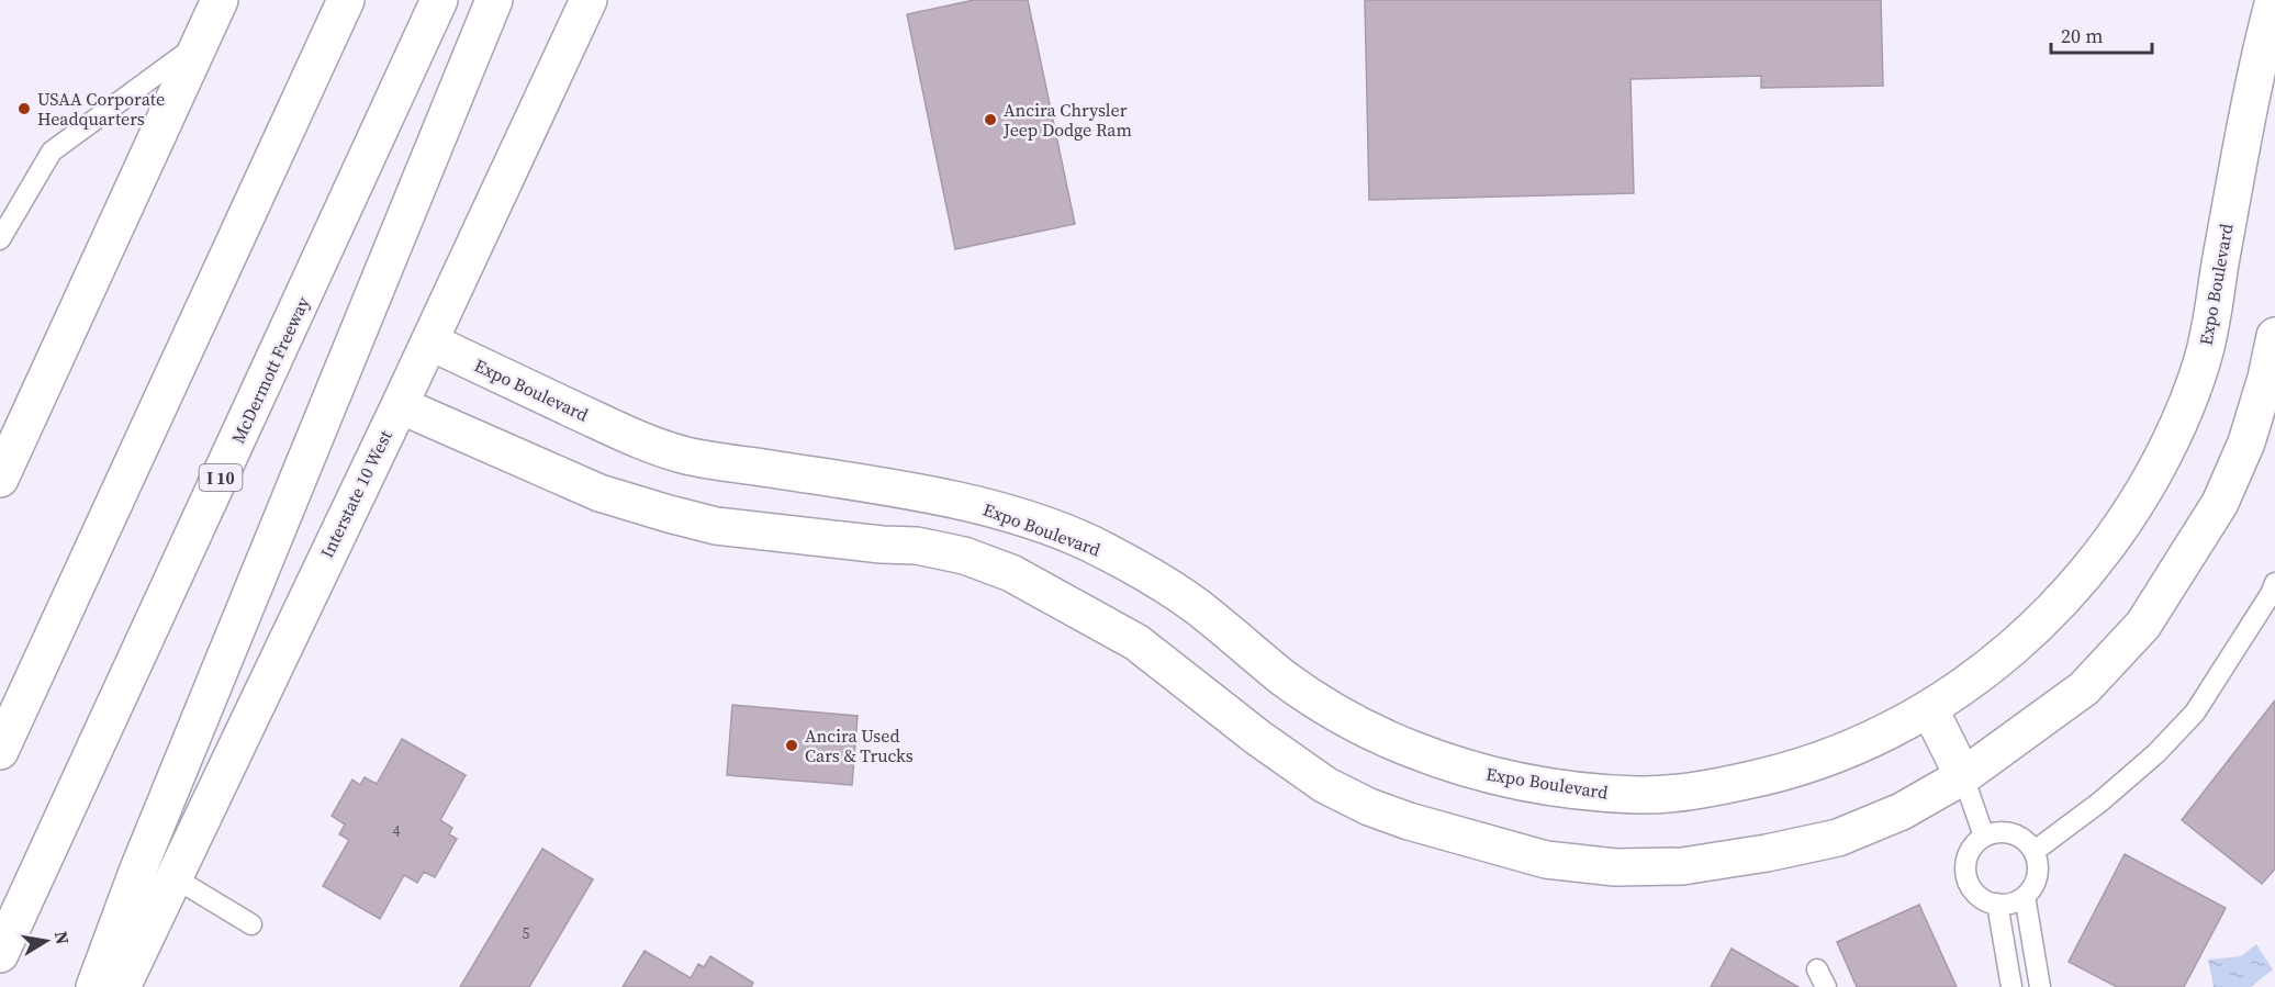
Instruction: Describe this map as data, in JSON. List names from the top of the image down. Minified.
{"streets":{"main road":["Expo Boulevard","McDermott Freeway","I 10","Interstate 10 West"]},"crossings":[["Expo Boulevard","Interstate 10 West"]],"places":["USAA Corporate Headquarters","Ancira Chrysler Jeep Dodge Ram","Ancira Used Cars & Trucks"],"house_numbers":["4","5"],"scale_bar":"20 m","north":"right"}
